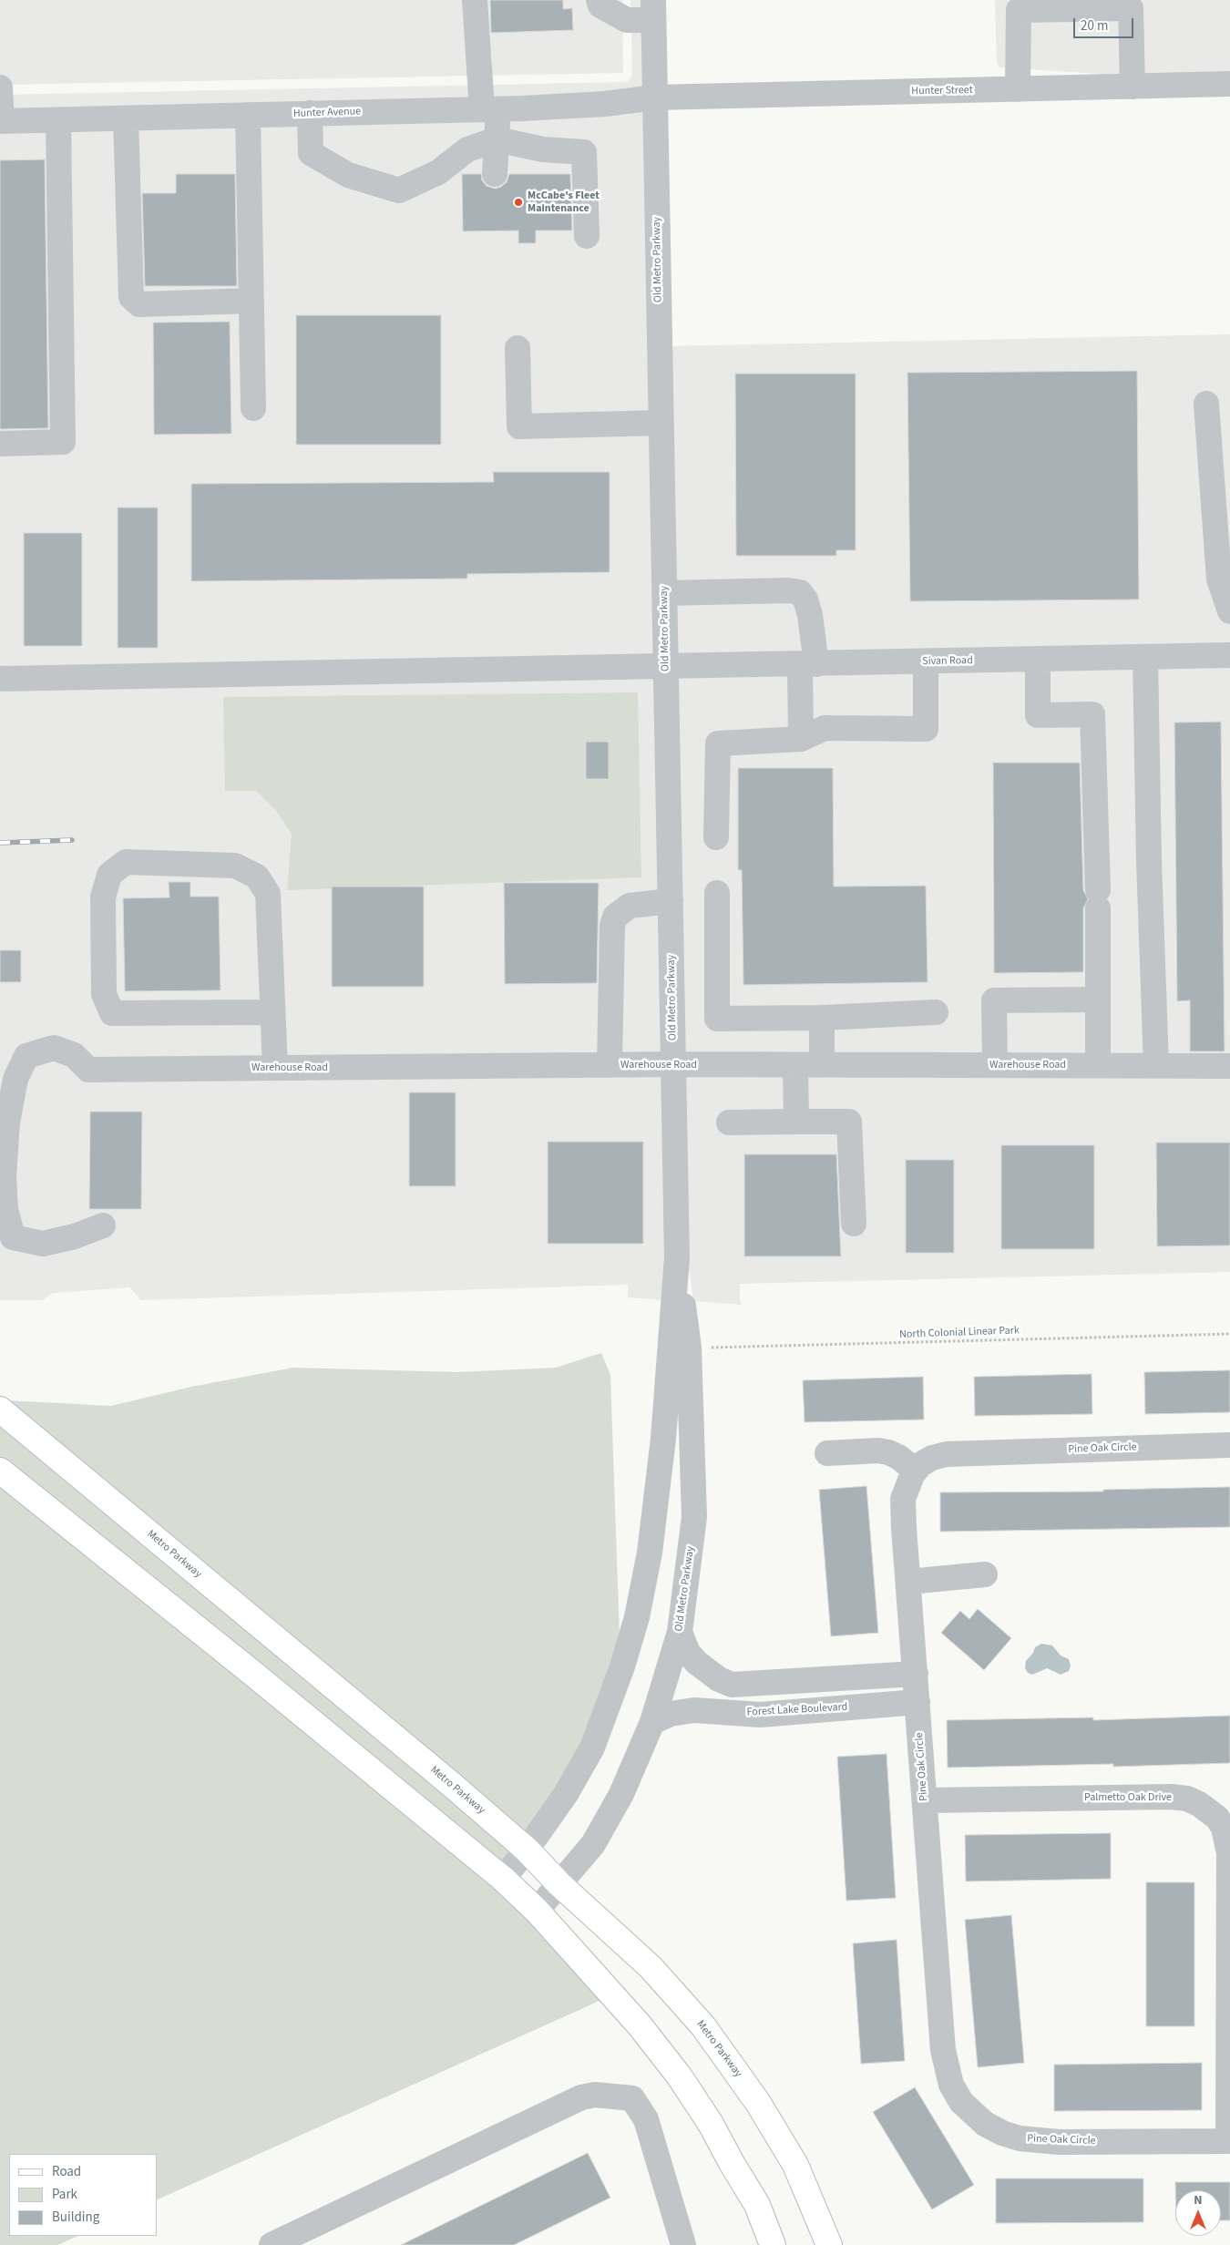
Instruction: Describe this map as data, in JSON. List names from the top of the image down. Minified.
{"streets":{"main road":["Metro Parkway"],"street":["Hunter Street","Hunter Avenue","Old Metro Parkway","Sivan Road","Warehouse Road","Pine Oak Circle","Forest Lake Boulevard","Palmetto Oak Drive"],"path":["North Colonial Linear Park"]},"crossings":[["Hunter Street","Hunter Avenue"],["Hunter Street","Old Metro Parkway"],["Hunter Avenue","Old Metro Parkway"],["Old Metro Parkway","Sivan Road"],["Old Metro Parkway","Warehouse Road"],["Old Metro Parkway","North Colonial Linear Park"],["Old Metro Parkway","Metro Parkway"],["Old Metro Parkway","Forest Lake Boulevard"],["Pine Oak Circle","Forest Lake Boulevard"],["Pine Oak Circle","Palmetto Oak Drive"]],"places":["McCabe's Fleet Maintenance"],"legend":["Road","Park","Building"],"scale_bar":"20 m","north":"top"}
